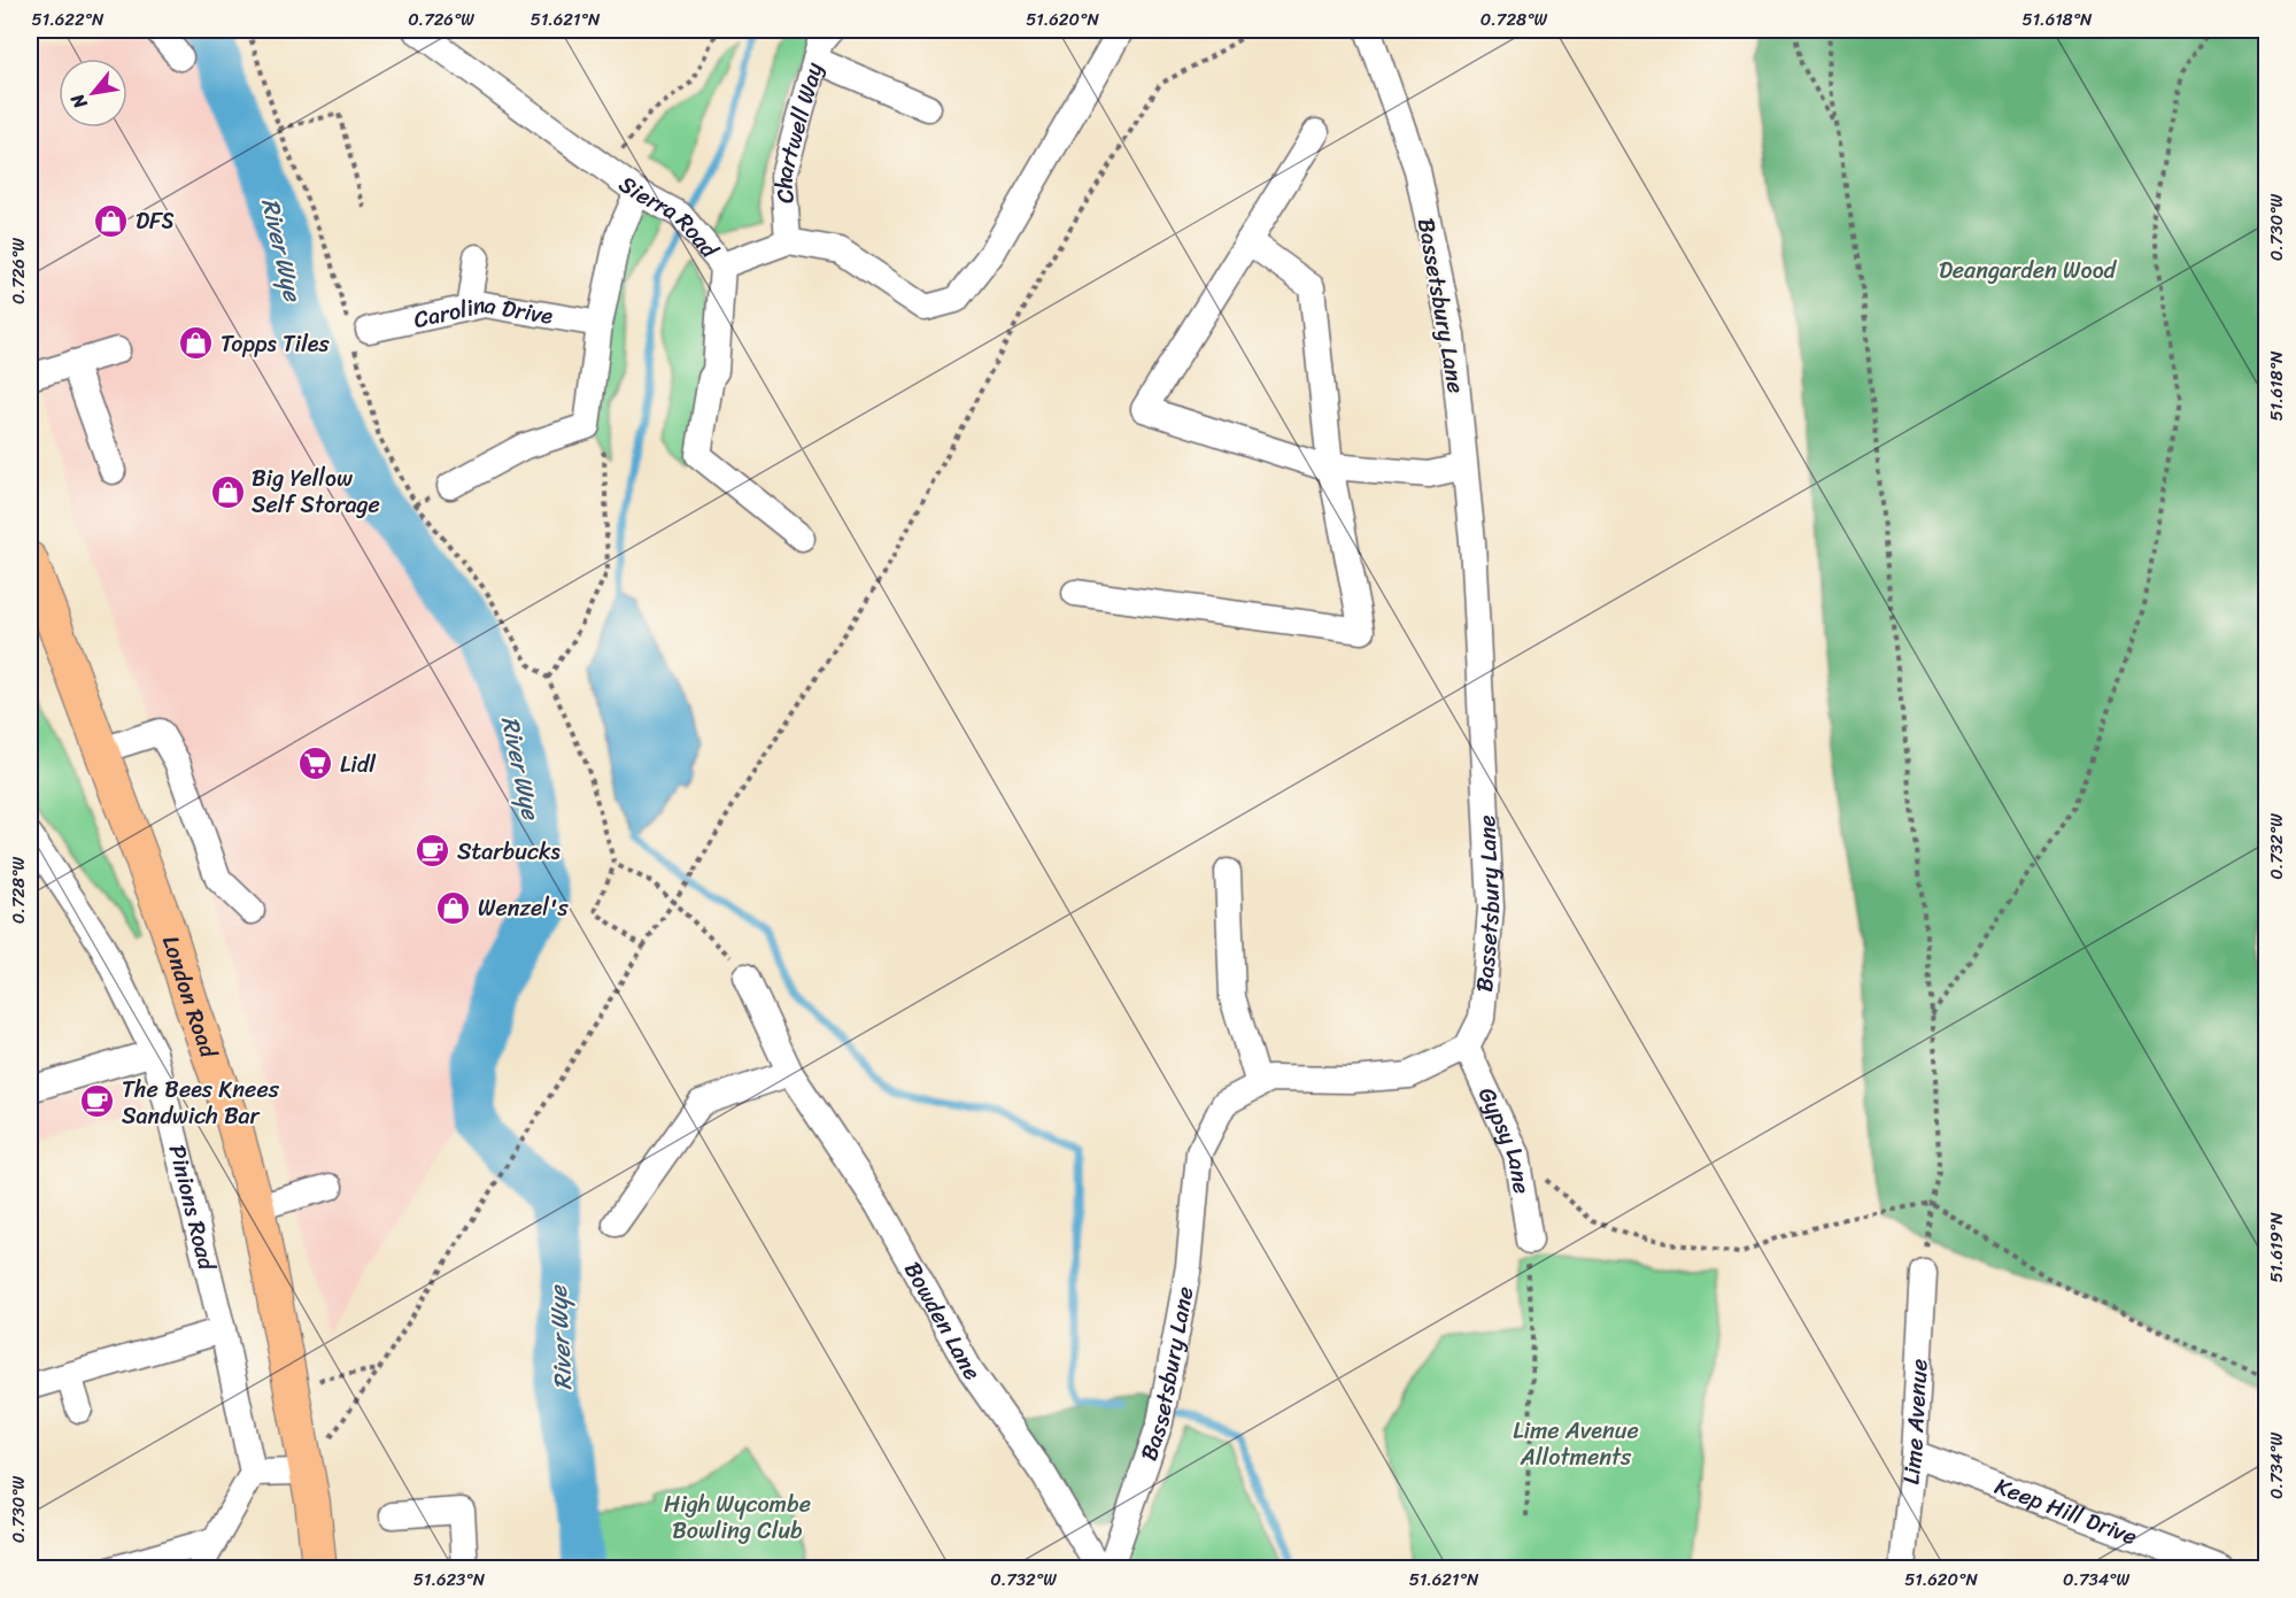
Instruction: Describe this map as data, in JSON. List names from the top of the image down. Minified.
{"streets":{"main road":["London Road"],"street":["Chartwell Way","Sierra Road","Bassetsbury Lane","Carolina Drive","Gypsy Lane","Pinions Road","Bowden Lane","Lime Avenue","Keep Hill Drive"]},"crossings":[["Chartwell Way","Sierra Road"],["Bassetsbury Lane","Gypsy Lane"],["Lime Avenue","Keep Hill Drive"]],"water":["River Wye"],"parks":["Deangarden Wood","Lime Avenue Allotments","High Wycombe Bowling Club"],"places":{"shop":["DFS","Topps Tiles","Big Yellow Self Storage","Wenzel's"],"supermarket":["Lidl"],"cafe":["Starbucks","The Bees Knees Sandwich Bar"]},"north":"bottom left","coordinates":["51.622°N","0.726°W","51.621°N","51.620°N","0.728°W","51.618°N","0.730°W","0.732°W","51.619°N","0.734°W","51.623°N"]}
